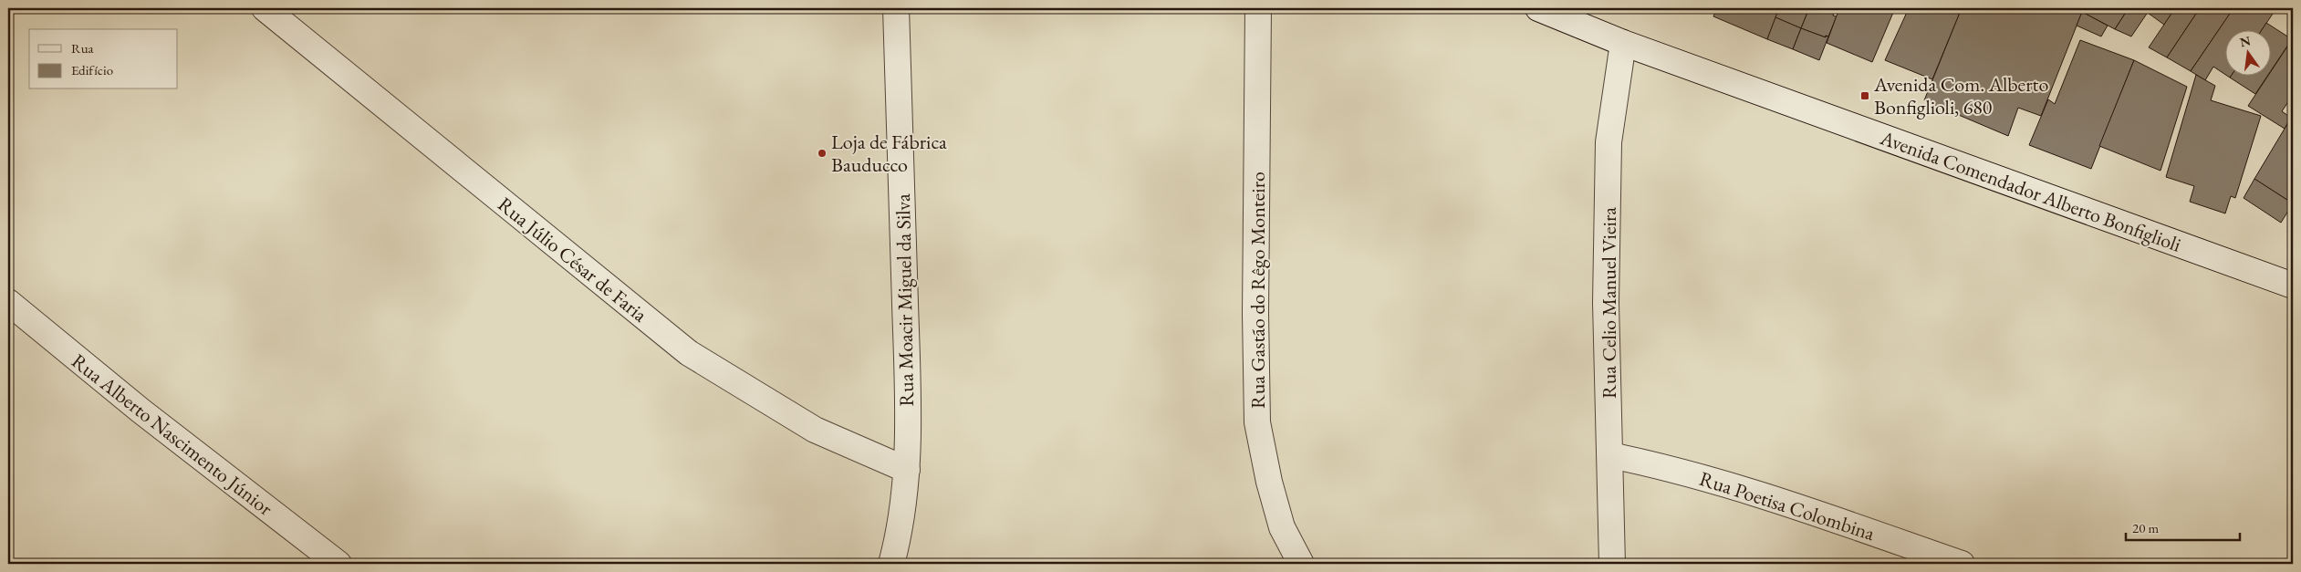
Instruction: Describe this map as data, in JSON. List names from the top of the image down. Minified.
{"streets":{"street":["Avenida Comendador Alberto Bonfiglioli","Rua Júlio César de Faria","Rua Gastão do Rêgo Monteiro","Rua Moacir Miguel da Silva","Rua Celio Manuel Vieira","Rua Alberto Nascimento Júnior","Rua Poetisa Colombina"]},"crossings":[["Avenida Comendador Alberto Bonfiglioli","Rua Celio Manuel Vieira"],["Rua Júlio César de Faria","Rua Moacir Miguel da Silva"],["Rua Celio Manuel Vieira","Rua Poetisa Colombina"]],"places":{"transit":["Avenida Com. Alberto Bonfiglioli, 680"],"other":["Loja de Fábrica Bauducco"]},"legend":["Rua","Edifício"],"scale_bar":"20 m","north":"top"}
